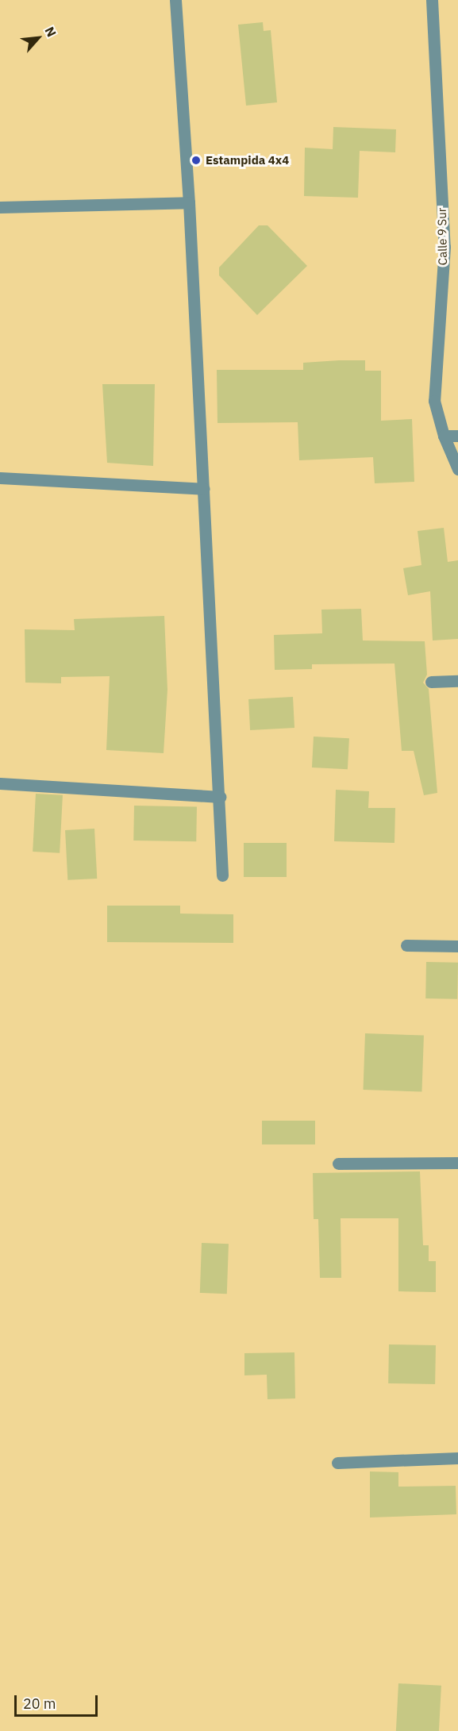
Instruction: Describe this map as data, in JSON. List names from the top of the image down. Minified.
{"streets":{"street":["Calle 9 Sur"]},"places":["Estampida 4x4"],"scale_bar":"20 m","north":"top right"}
